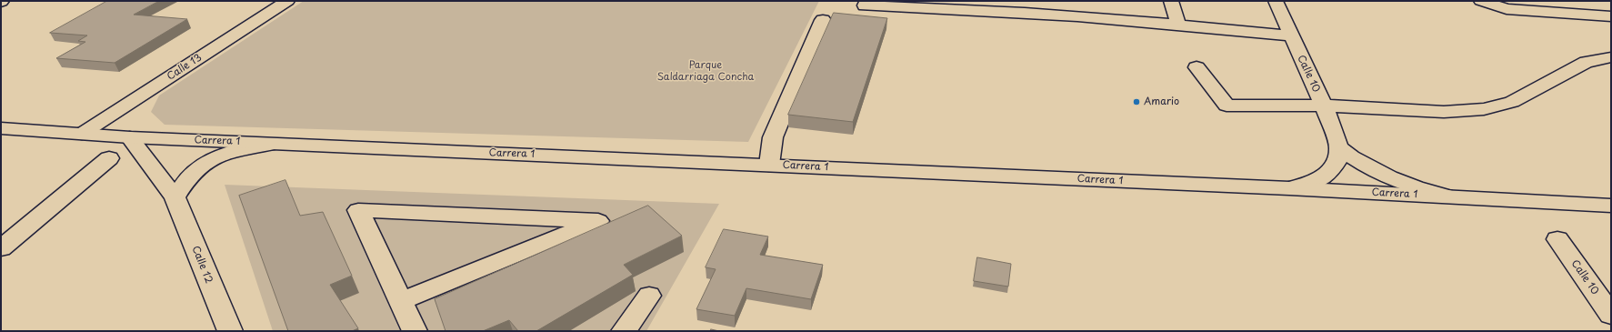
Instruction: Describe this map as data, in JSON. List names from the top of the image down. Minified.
{"streets":{"street":["Calle 13","Calle 10","Carrera 1","Calle 12"]},"crossings":[["Calle 13","Carrera 1"],["Carrera 1","Calle 12"]],"parks":["Parque Saldarriaga Concha"],"places":["Amario"]}
